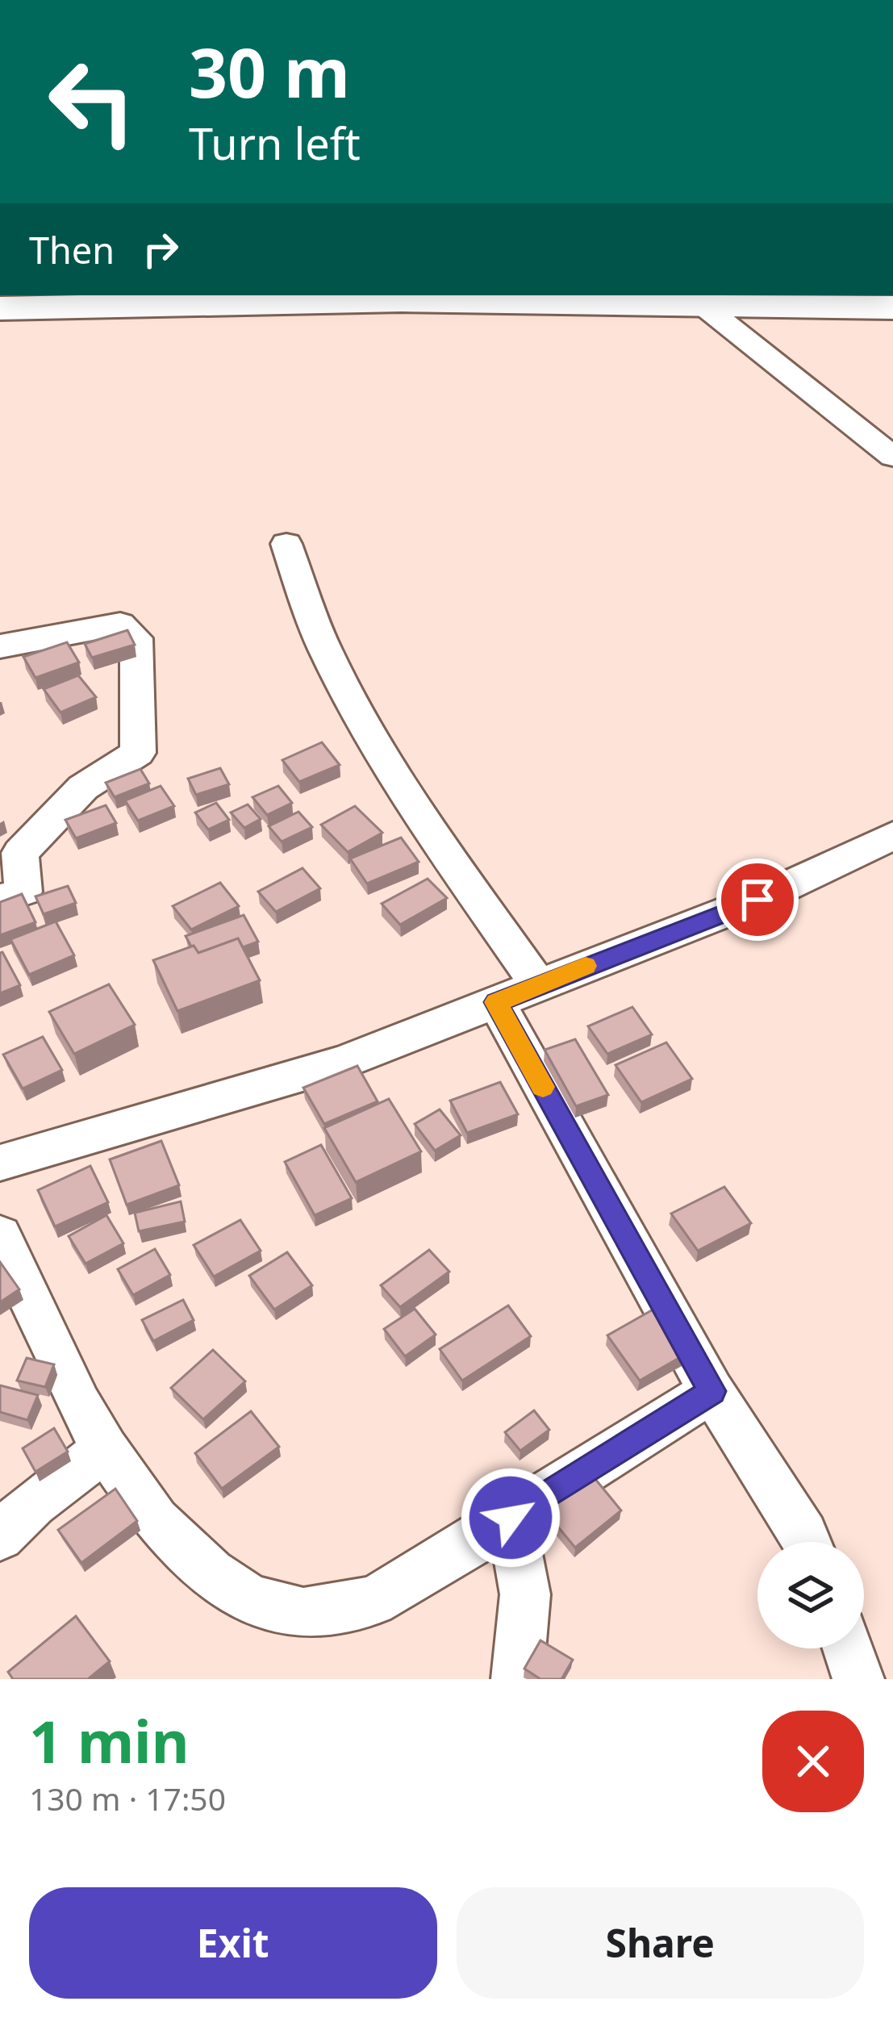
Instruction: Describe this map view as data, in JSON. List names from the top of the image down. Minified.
{"page":{"turn":["30 m","Turn left"],"then":"Then","heading":["1 min","130 m · 17:50"],"buttons":["Exit","Share"]}}
